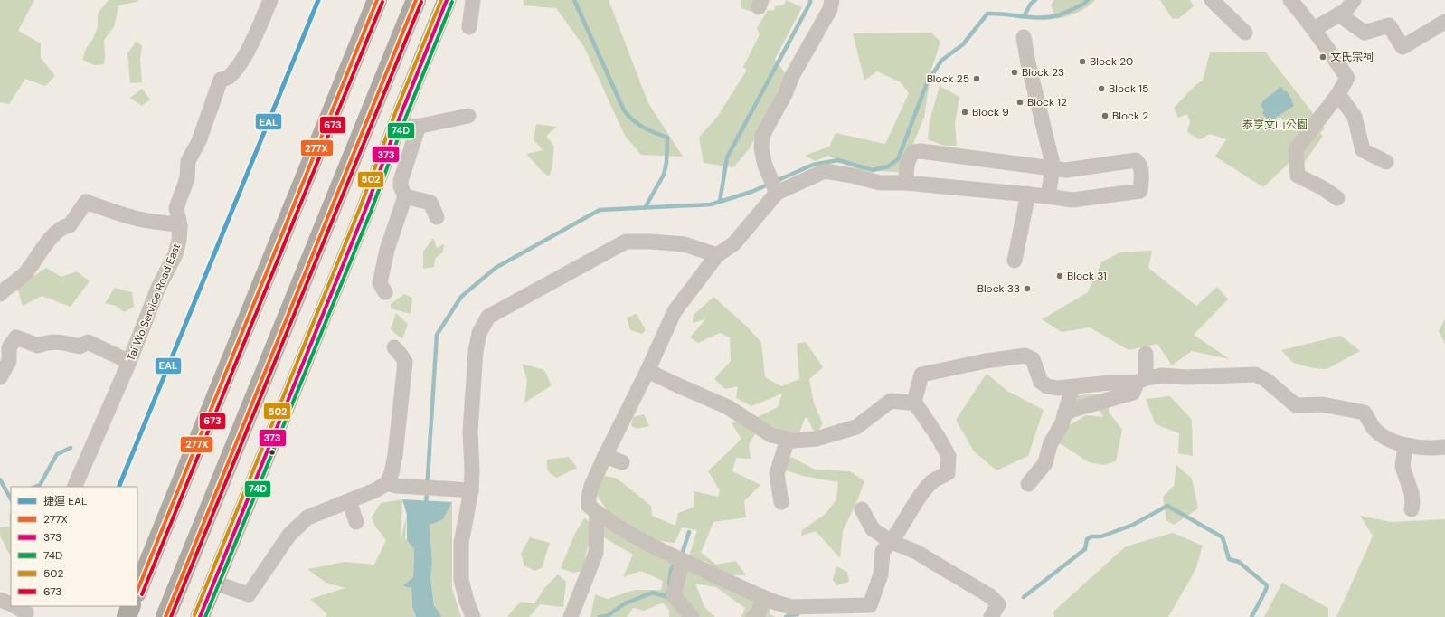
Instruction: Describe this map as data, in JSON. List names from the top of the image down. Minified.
{"streets":{"street":["Tai Wo Service Road East"]},"parks":["泰亨文山公園"],"places":["文氏宗祠","Block 20","Block 23","Block 25","Block 15","Block 12","Block 9","Block 2","Block 31","Block 33"],"lines":["metro line EAL","transit line 277X","transit line 373","transit line 502","transit line 74D","transit line 673"],"legend":["捷運 EAL","277X","373","74D","502","673"]}
